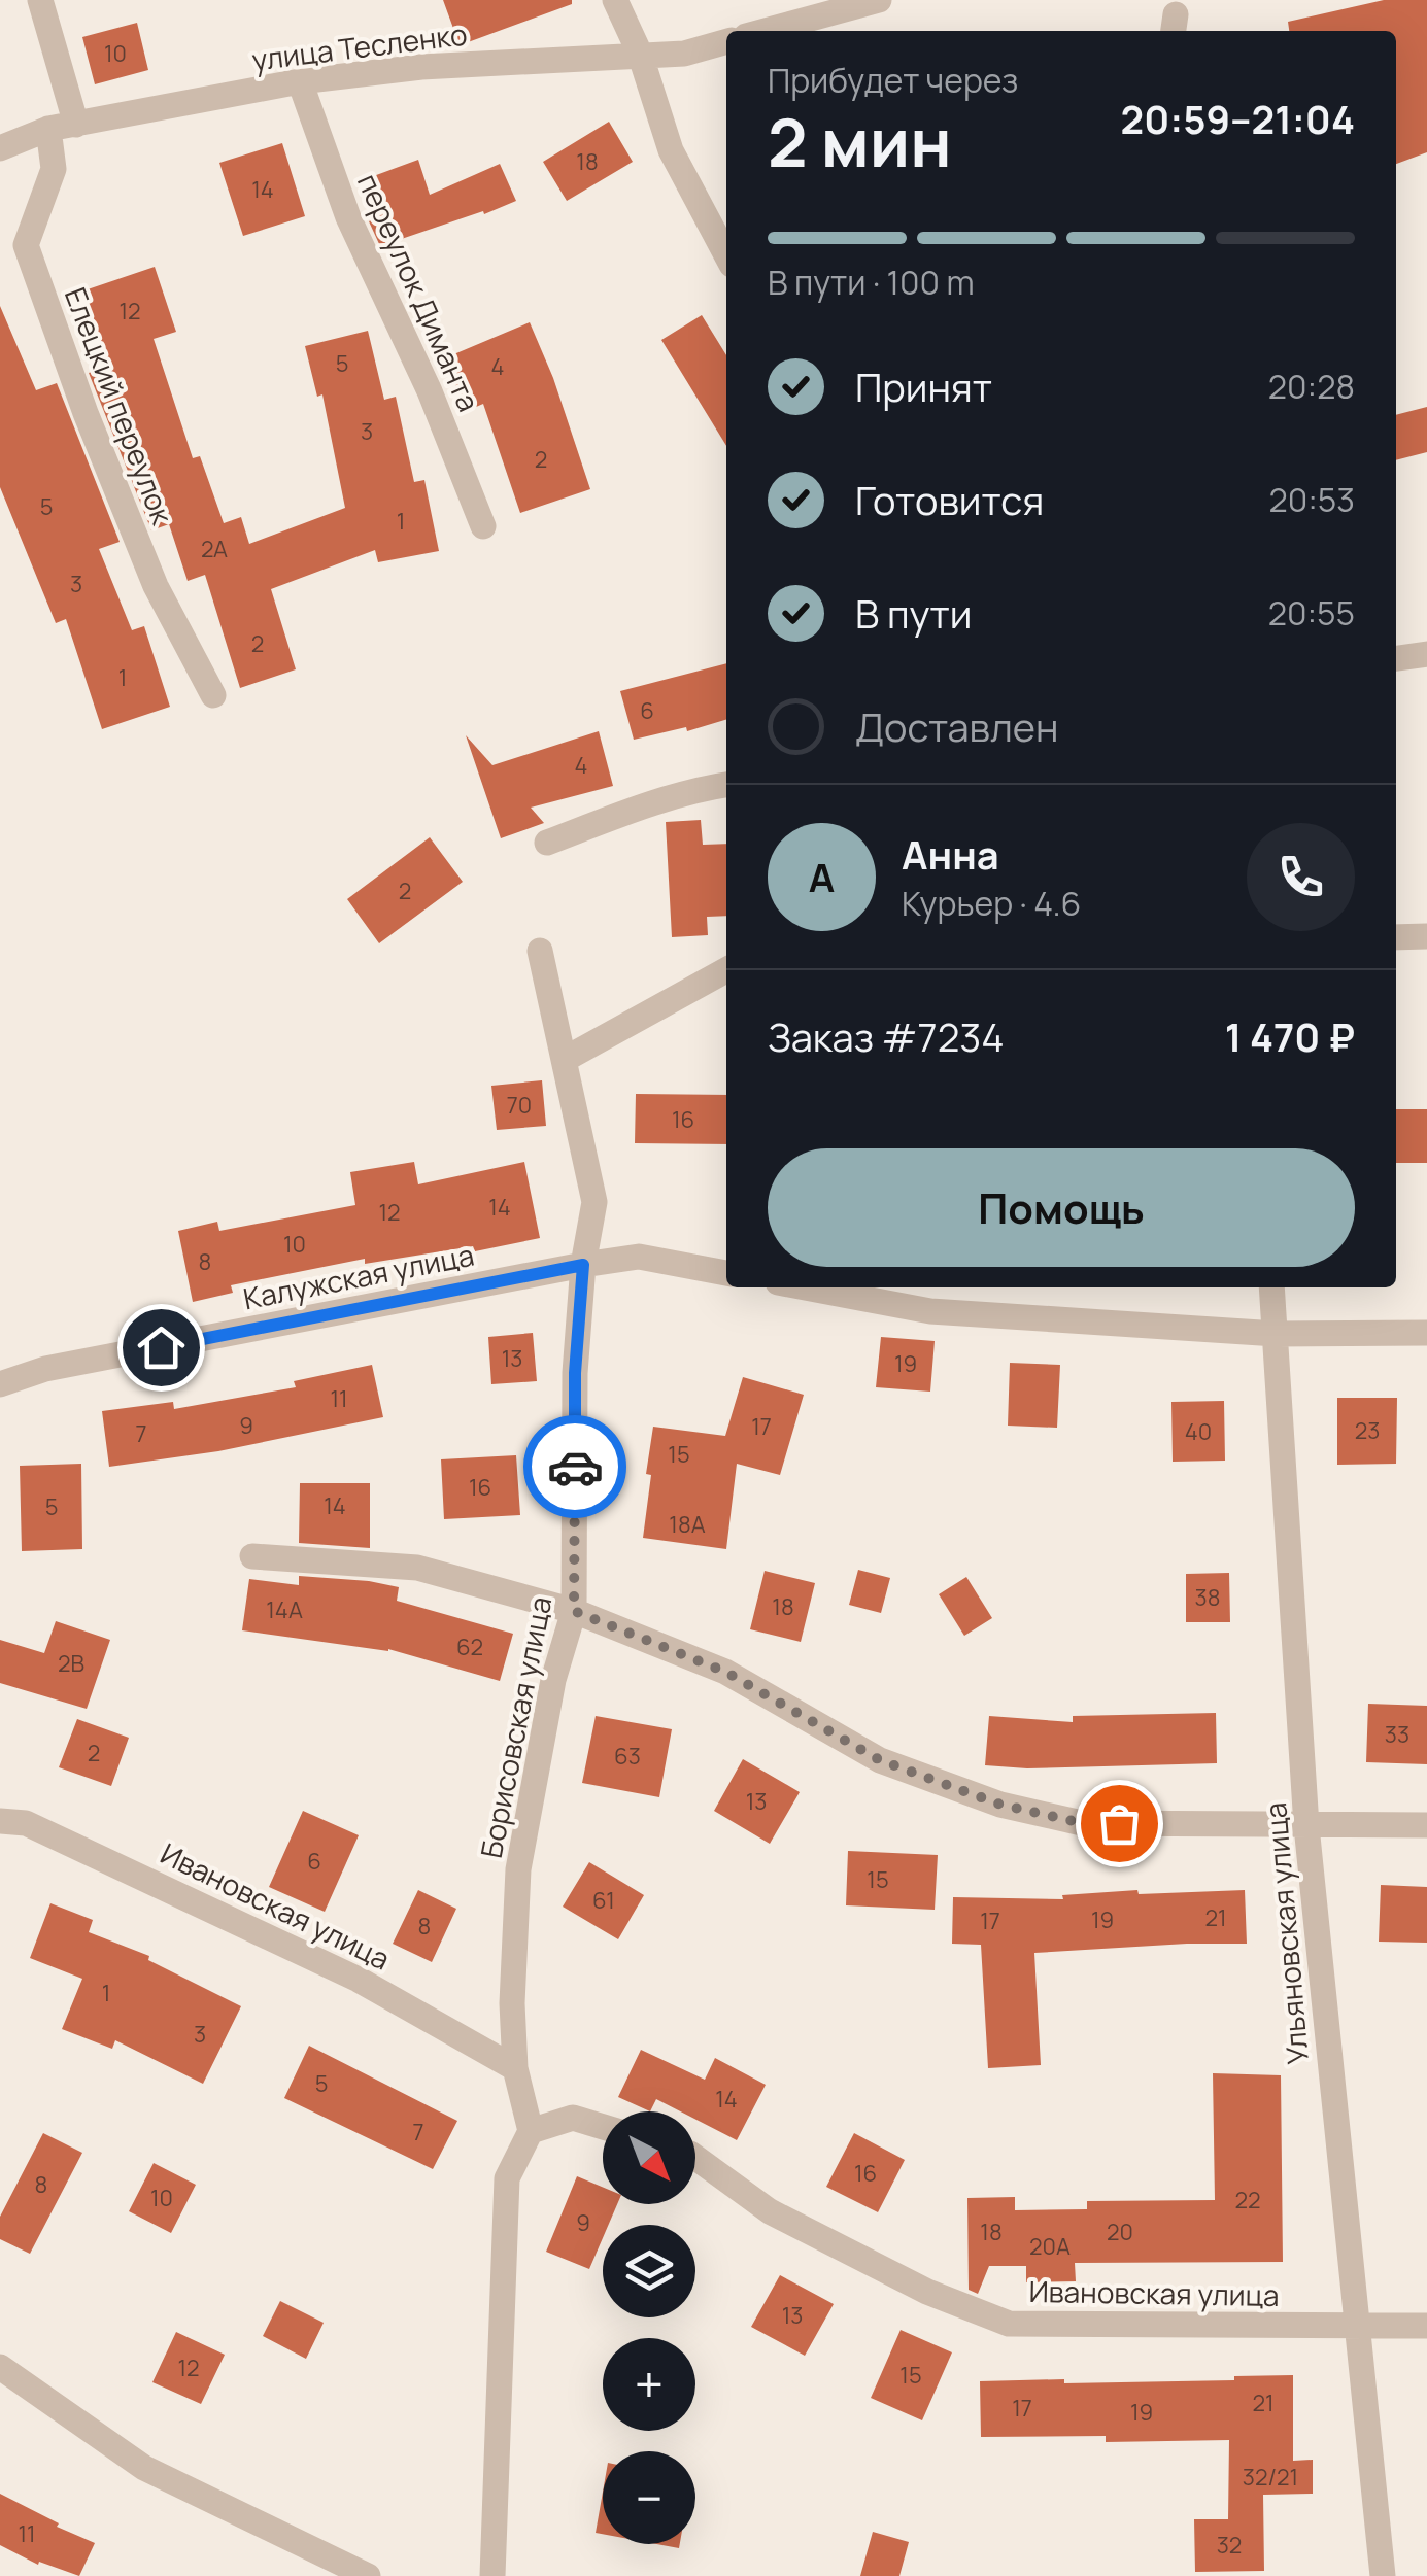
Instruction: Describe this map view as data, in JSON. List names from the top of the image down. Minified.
{"streets":{"street":["улица Тесленко","переулок Диманта","Елецкий переулок","Калужская улица","Борисовская улица","Ивановская улица","Ульяновская улица"]},"crossings":[["улица Тесленко","переулок Диманта"],["улица Тесленко","Елецкий переулок"],["Калужская улица","Борисовская улица"],["Борисовская улица","Ивановская улица"],["Ивановская улица","Ульяновская улица"]],"house_numbers":["10","18","14","12","5","4","3","2","5","1","2А","3","2","1","6","4","2","70","16","14","12","10","8","13","19","11","9","17","23","40","7","15","16","14","5","18А","38","18","14А","62","2В","33","2","63","13","6","15","61","21","19","17","8","1","3","5","14","7","16","8","10","22","9","18","20","20А","13","12","15","21","17","19","32/21","11","32"],"north":"bottom right","page":{"heading":["2 мин","Прибудет через","20:59–21:04"],"panel":["Анна","Курьер · 4.6","Заказ #7234","1 470 ₽"],"bar":"В пути · 100 m","list":[["Принят","20:28"],["Готовится","20:53"],["В пути","20:55"],"Доставлен"],"round":"А","buttons":"Помощь","map_buttons":["+","−"]}}
